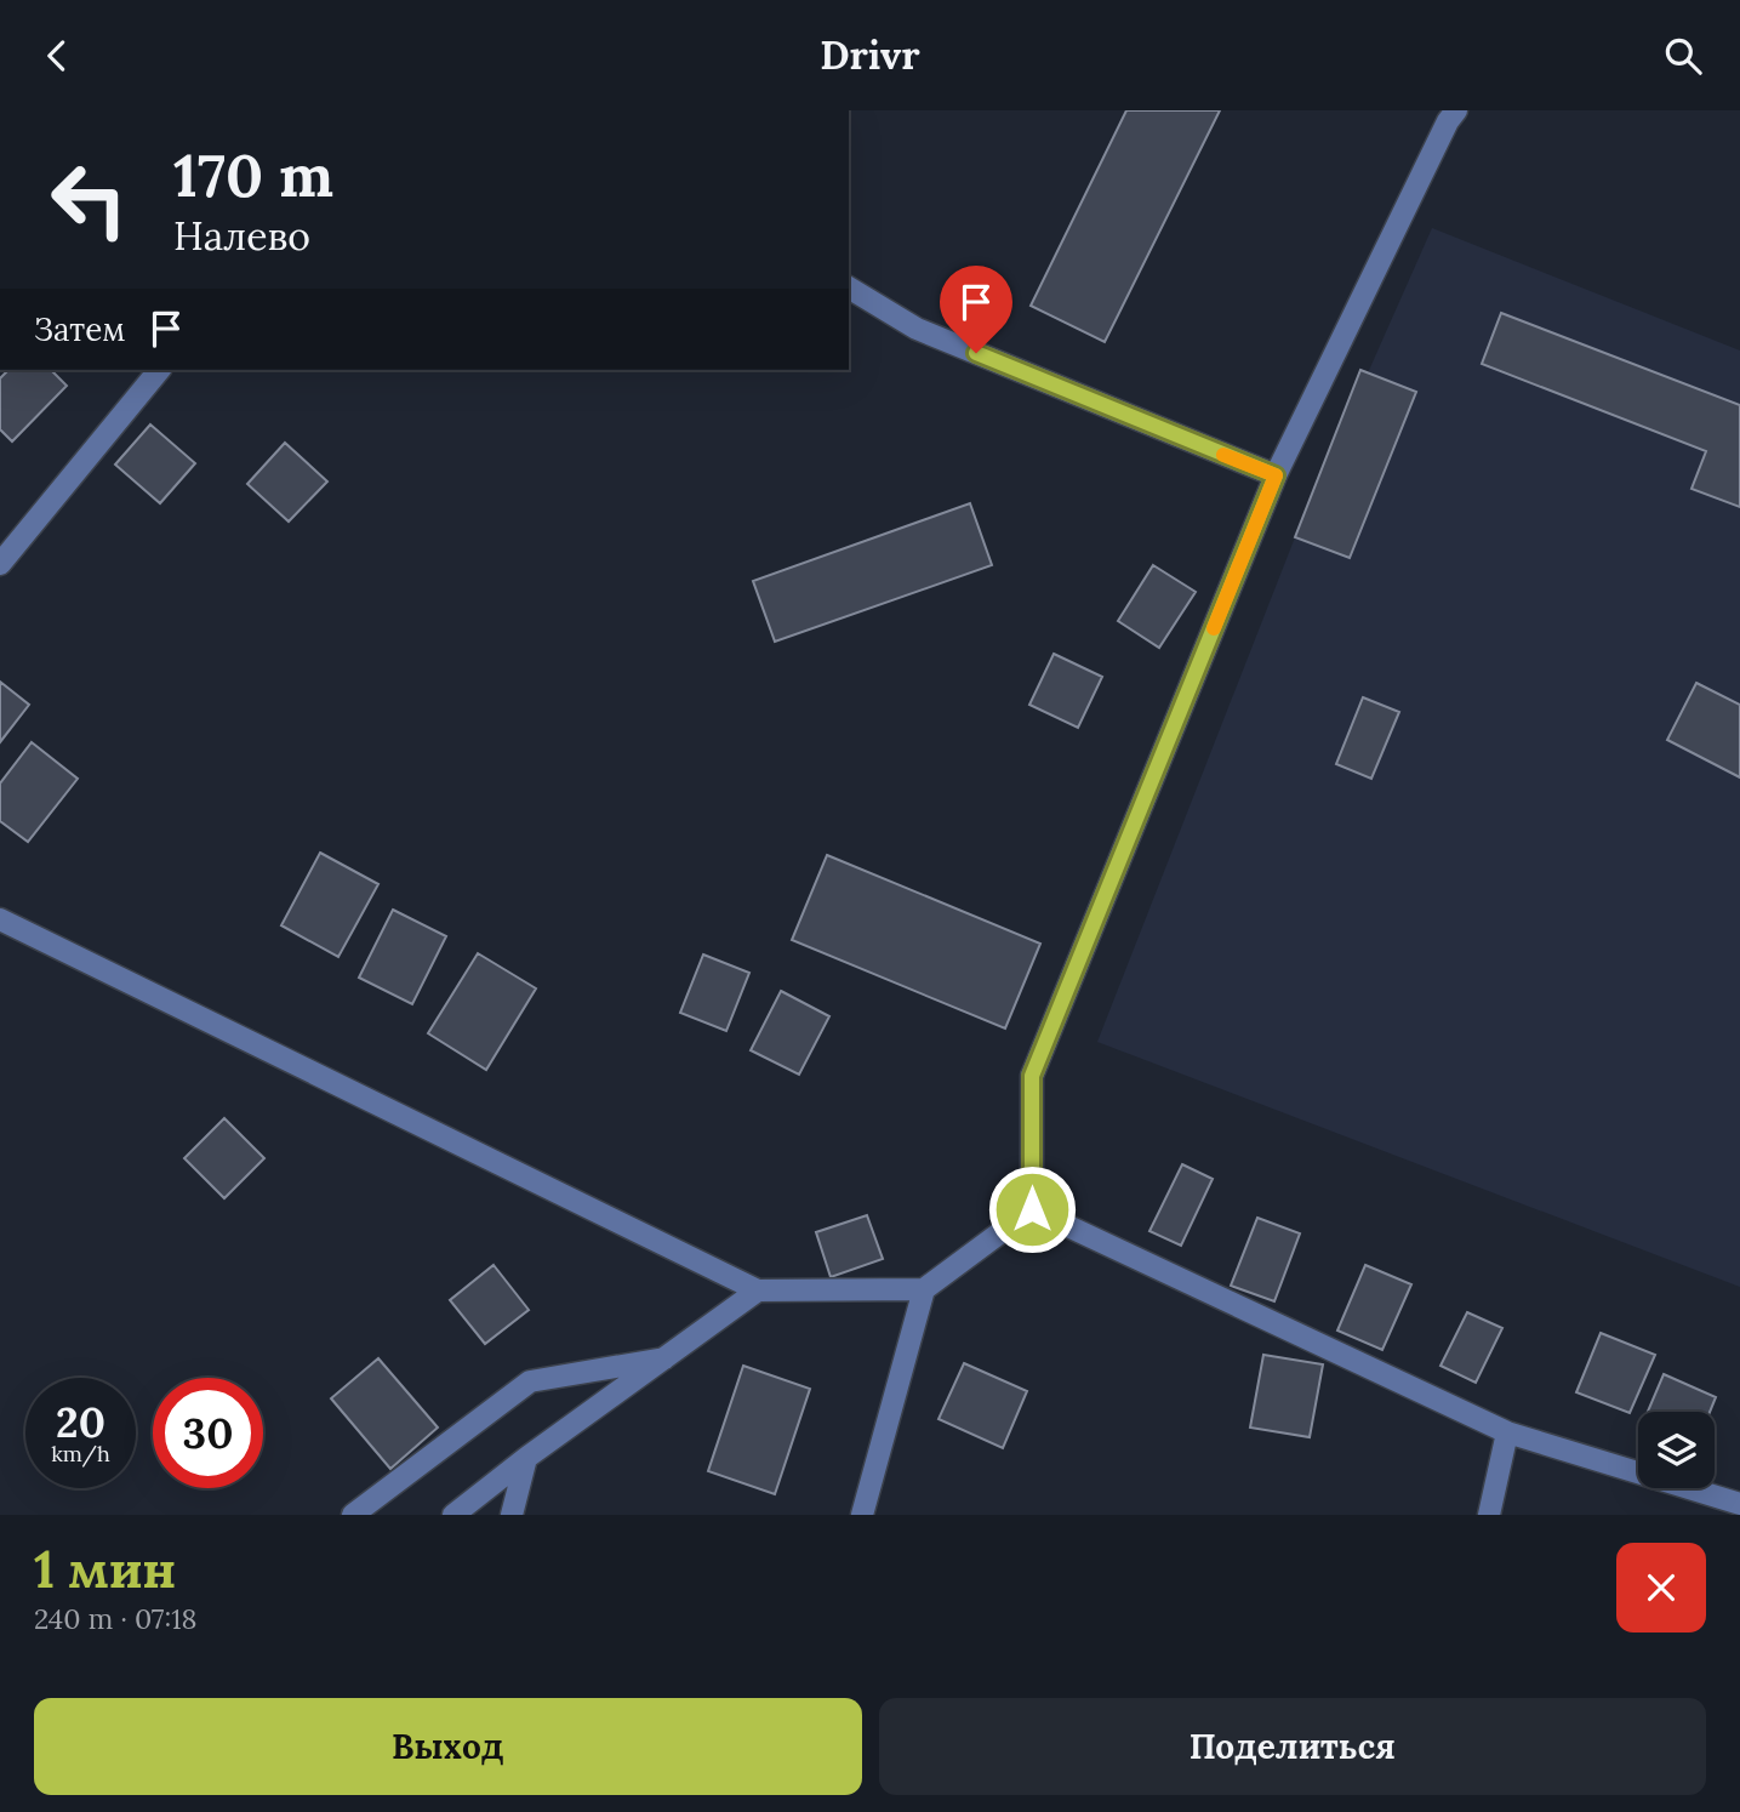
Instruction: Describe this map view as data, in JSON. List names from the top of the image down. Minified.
{"page":{"header":"Drivr","turn":["170 m","Налево"],"then":"Затем","speed":"20 km/h","limit":"30","heading":["1 мин","240 m · 07:18"],"buttons":["Выход","Поделиться"]}}
